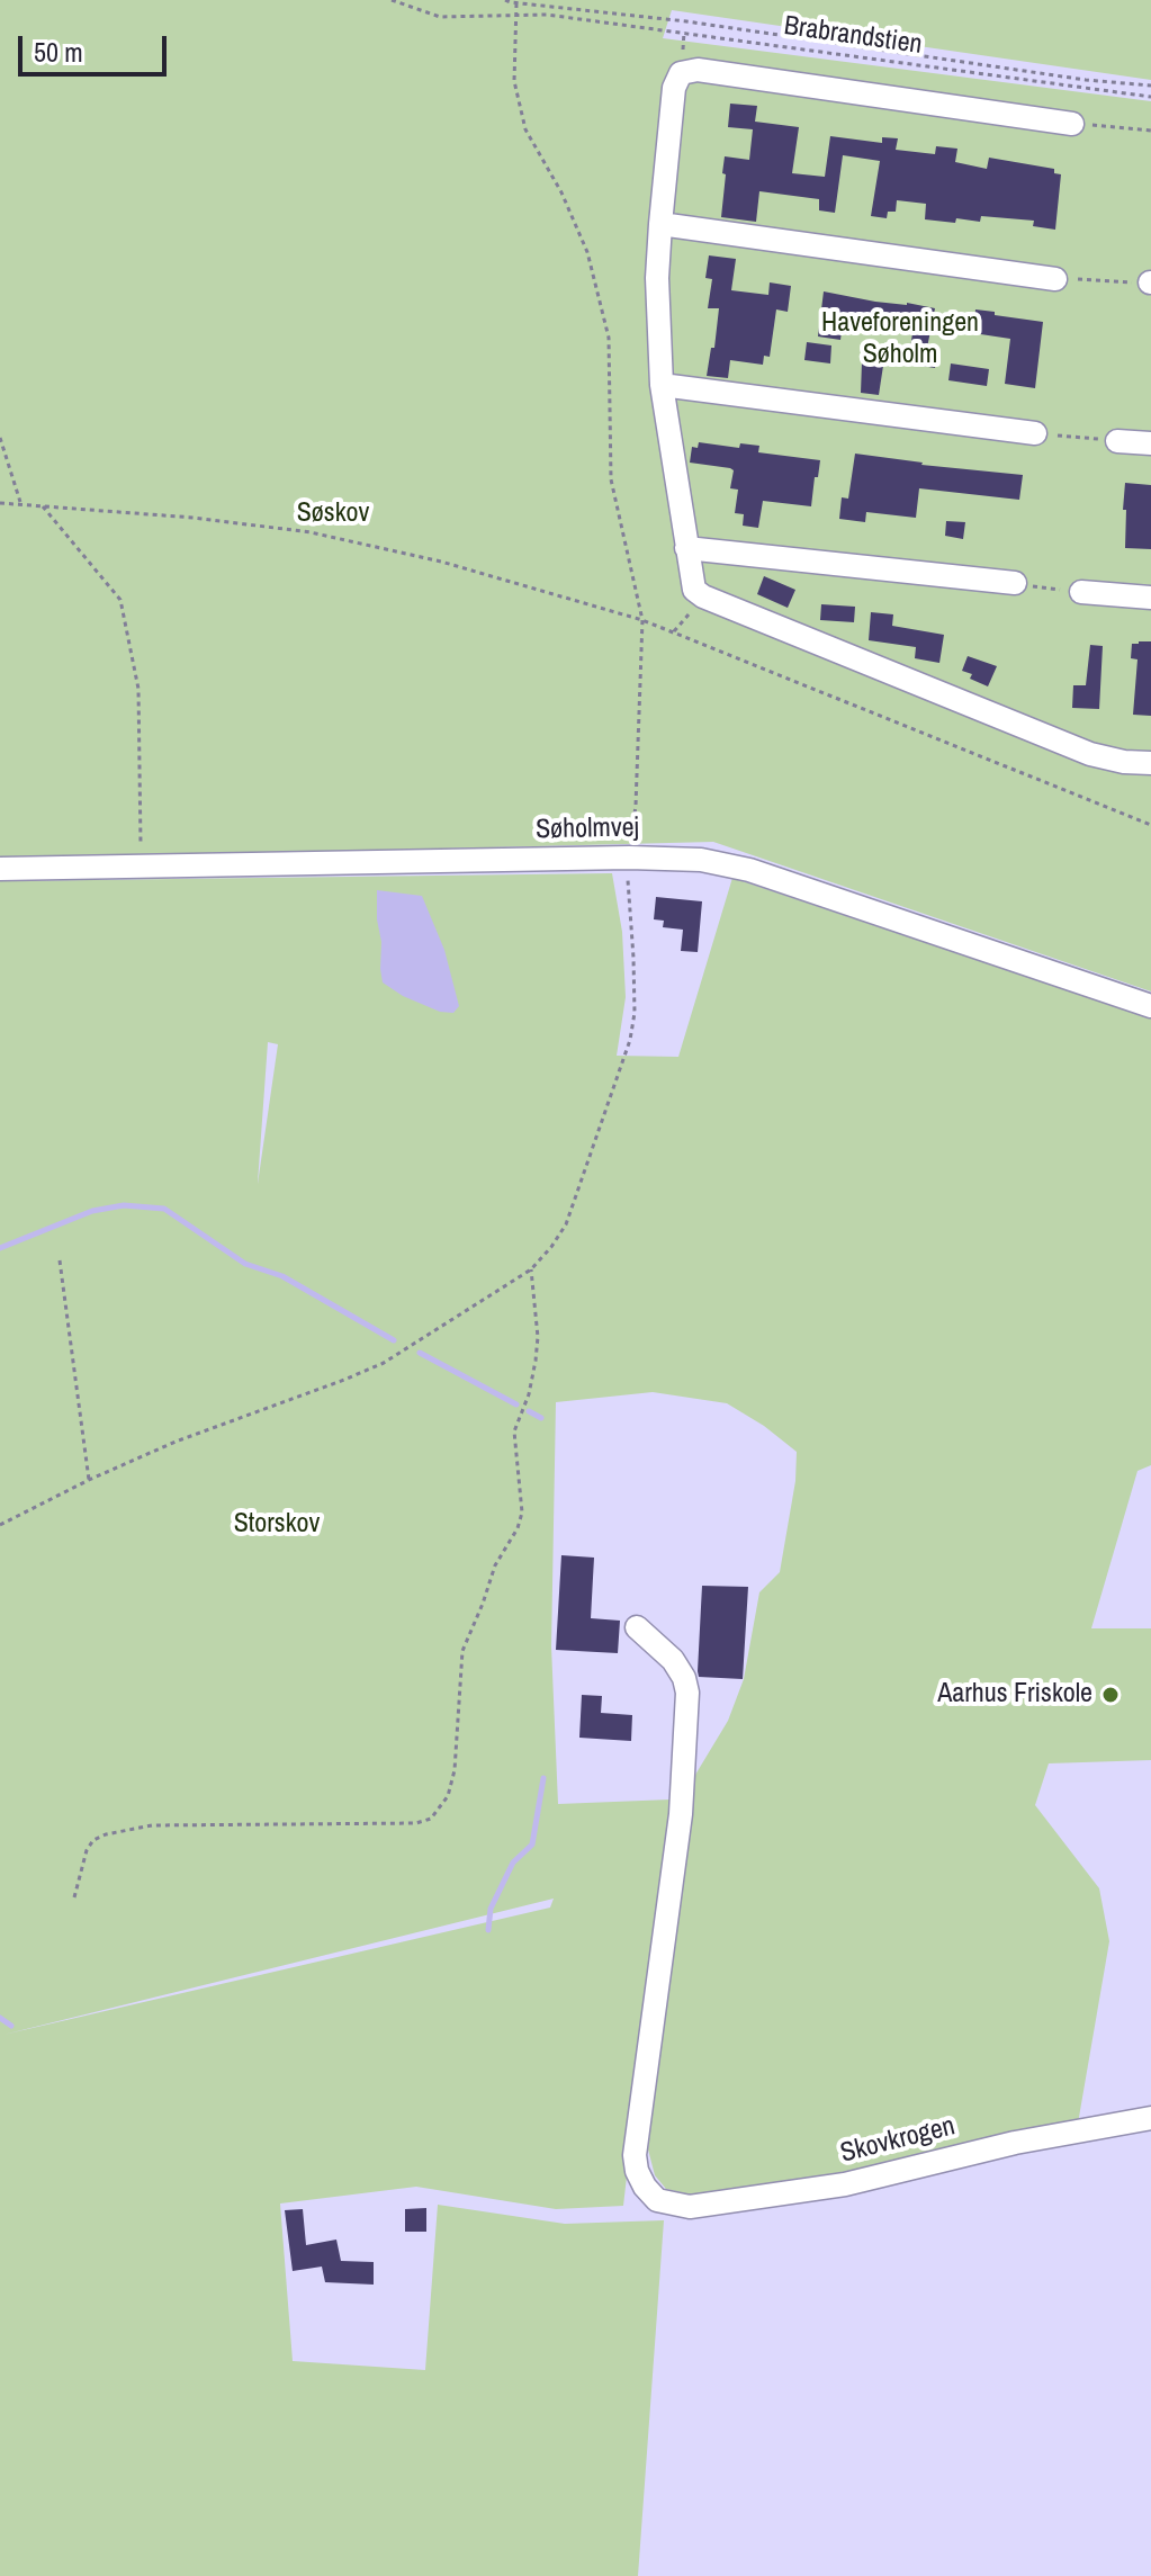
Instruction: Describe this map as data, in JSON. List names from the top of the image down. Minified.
{"streets":{"street":["Søholmvej","Skovkrogen"],"path":["Brabrandstien"]},"parks":["Haveforeningen Søholm","Søskov","Storskov"],"places":["Aarhus Friskole"],"scale_bar":"50 m"}
